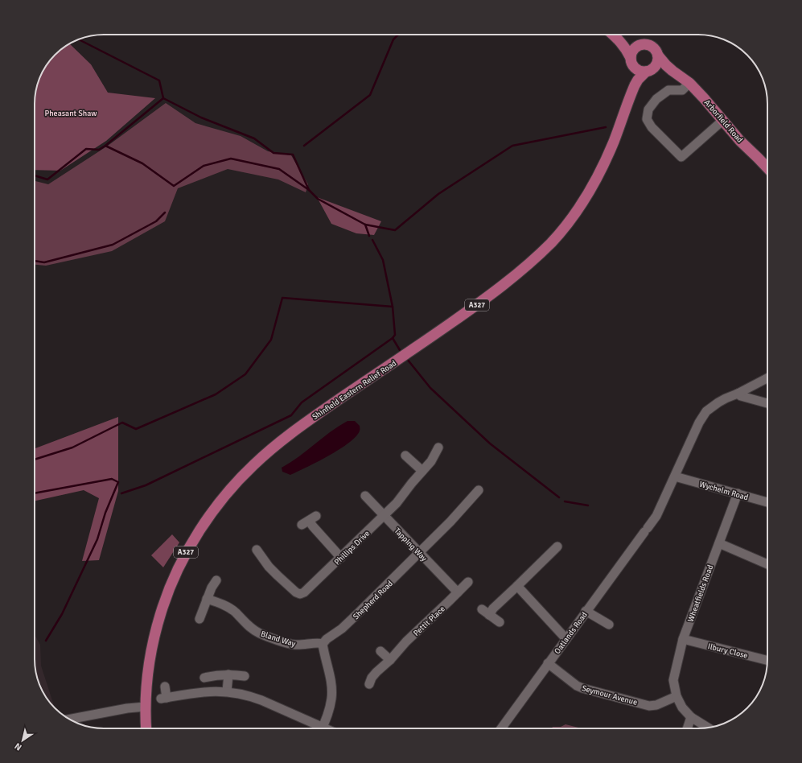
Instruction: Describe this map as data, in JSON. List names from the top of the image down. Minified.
{"streets":{"main road":["Arborfield Road","A327","Shinfield Eastern Relief Road"],"street":["Wychelm Road","Tapping Way","Phillips Drive","Wheatfields Road","Shepherd Road","Pettit Place","Oatlands Road","Bland Way","Ilbury Close","Seymour Avenue"]},"crossings":[["Arborfield Road","A327"],["Arborfield Road","Shinfield Eastern Relief Road"],["A327","Shinfield Eastern Relief Road"],["Wychelm Road","Wheatfields Road"],["Wychelm Road","Oatlands Road"],["Tapping Way","Phillips Drive"],["Tapping Way","Shepherd Road"],["Tapping Way","Pettit Place"],["Wheatfields Road","Ilbury Close"],["Wheatfields Road","Seymour Avenue"],["Shepherd Road","Bland Way"],["Oatlands Road","Seymour Avenue"]],"parks":["Pheasant Shaw"],"north":"bottom left"}
